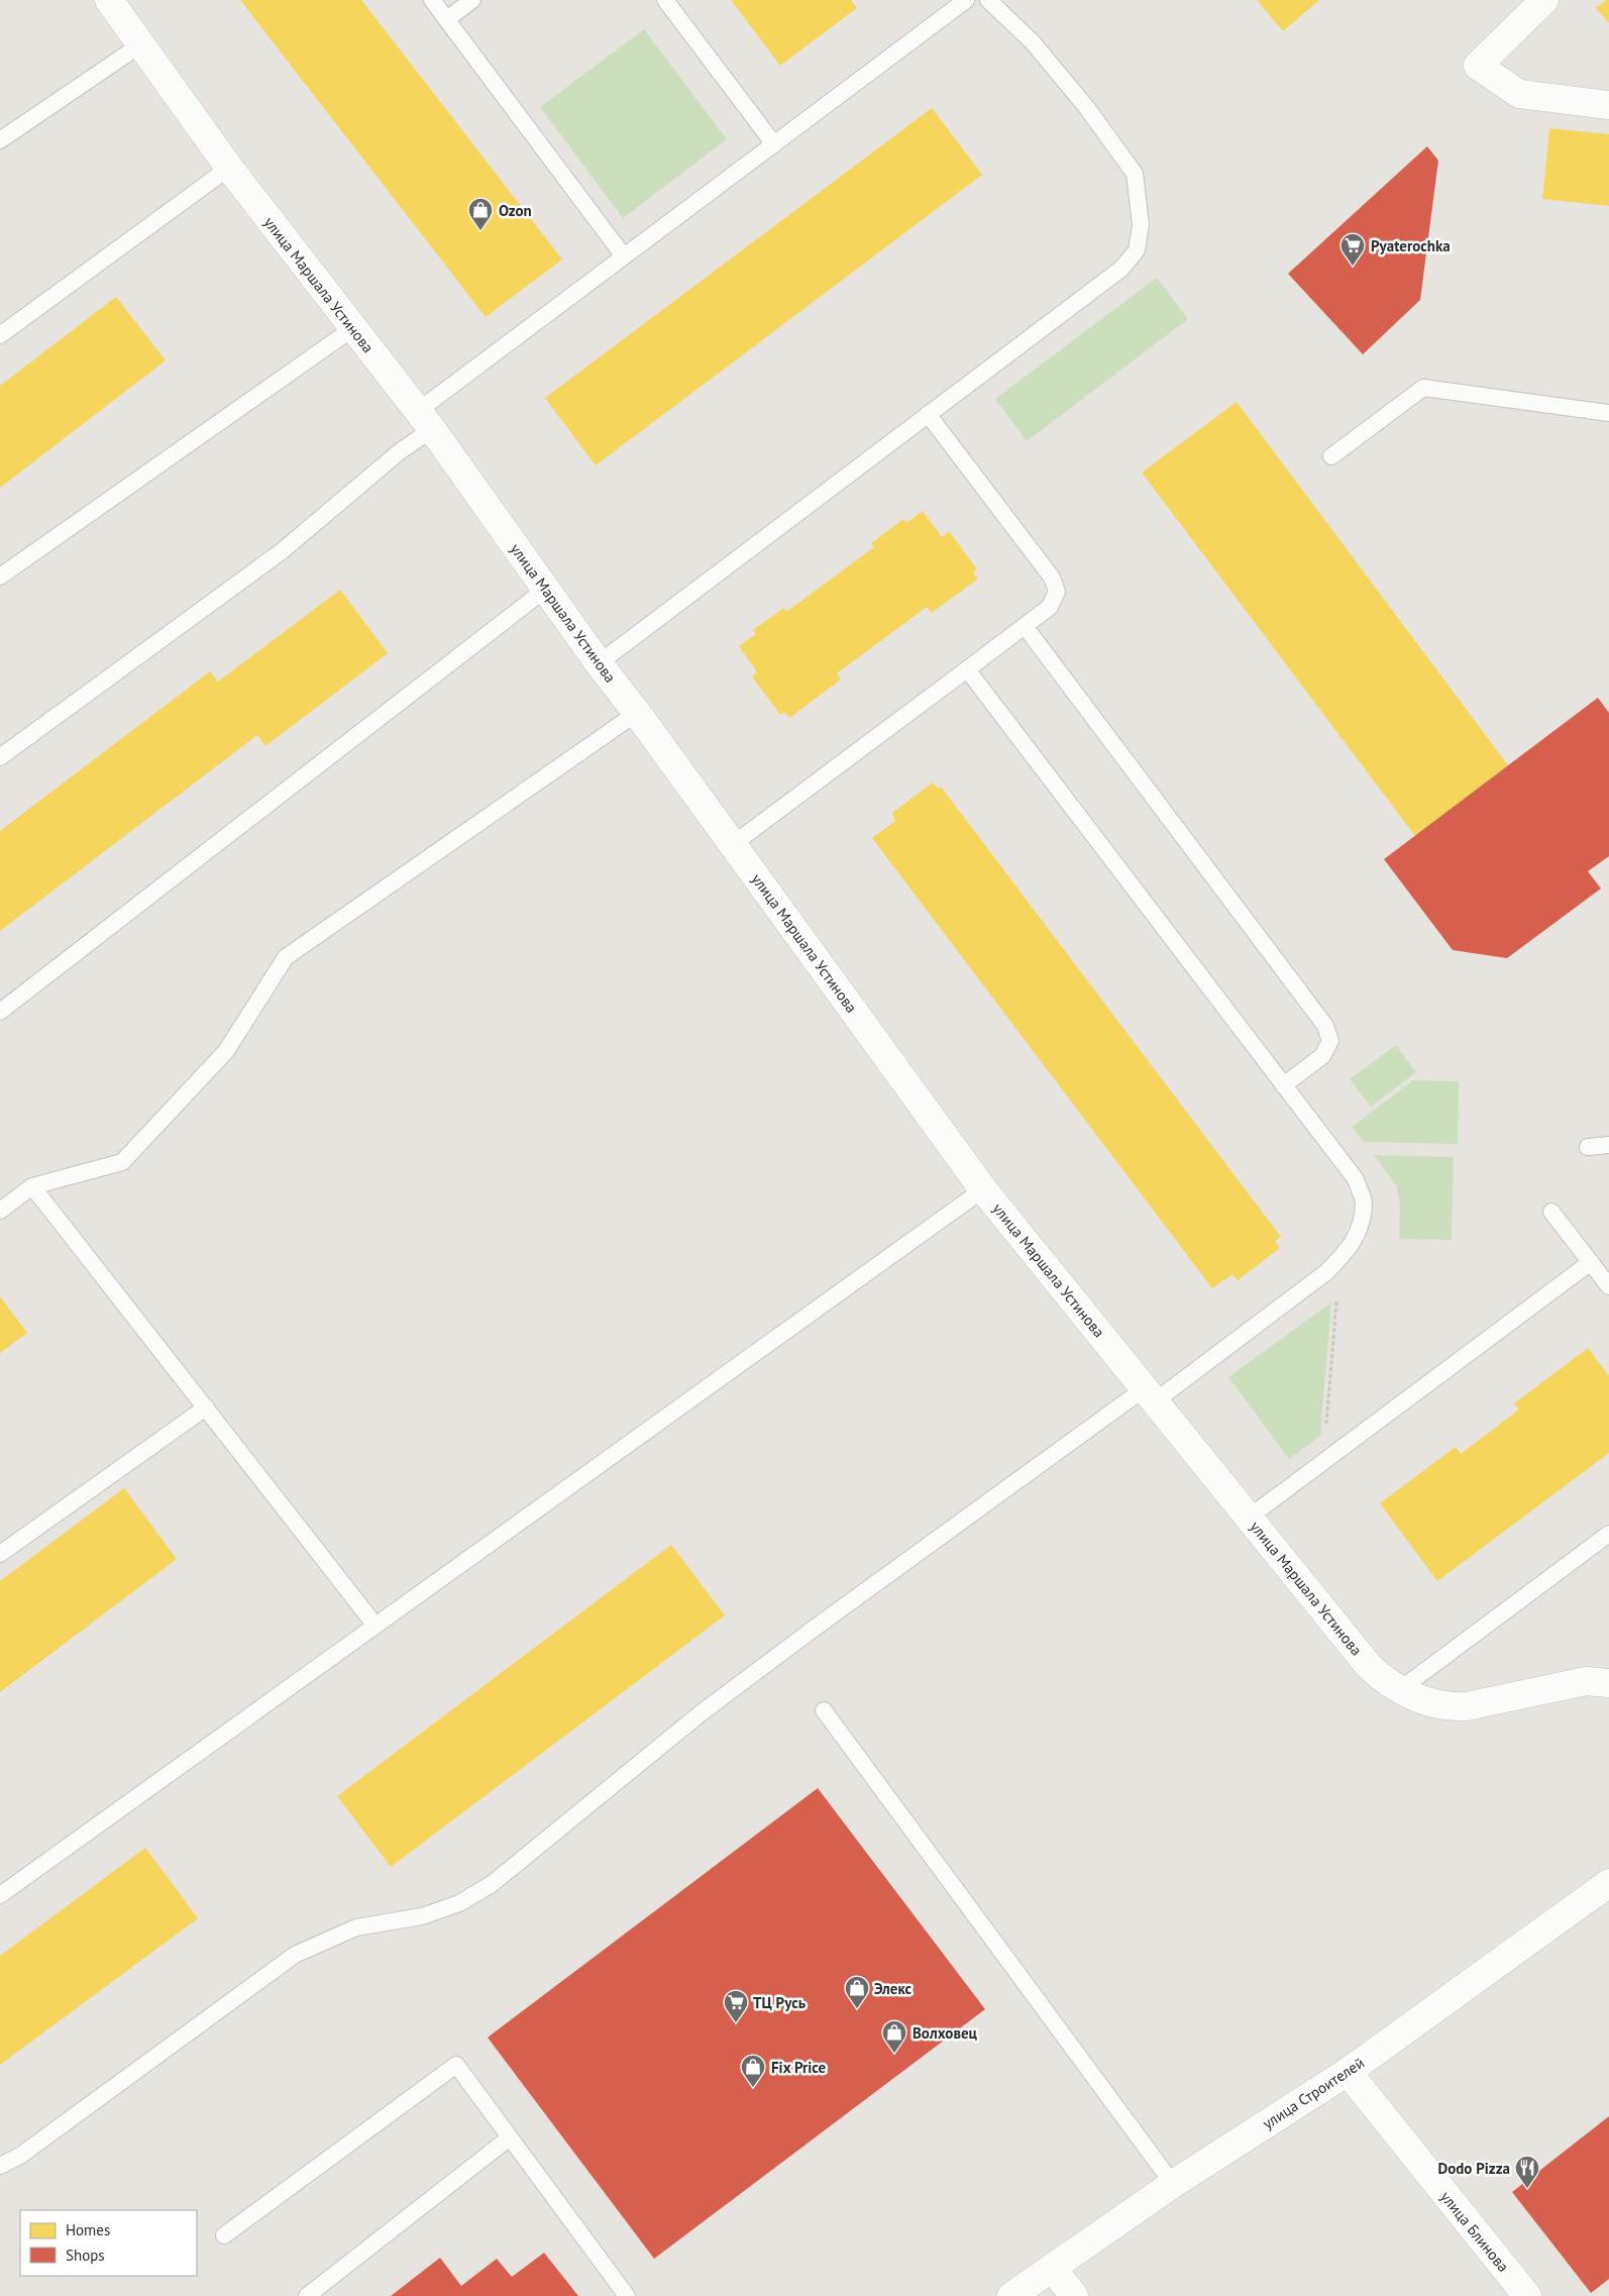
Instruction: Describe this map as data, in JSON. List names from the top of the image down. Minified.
{"streets":{"street":["улица Маршала Устинова","улица Строителей","улица Блинова"]},"crossings":[["улица Строителей","улица Блинова"]],"places":{"shop":["Ozon","Элекс","Волховец","Fix Price"],"supermarket":["Pyaterochka","ТЦ Русь"],"restaurant":["Dodo Pizza"]},"legend":["Homes","Shops"]}
